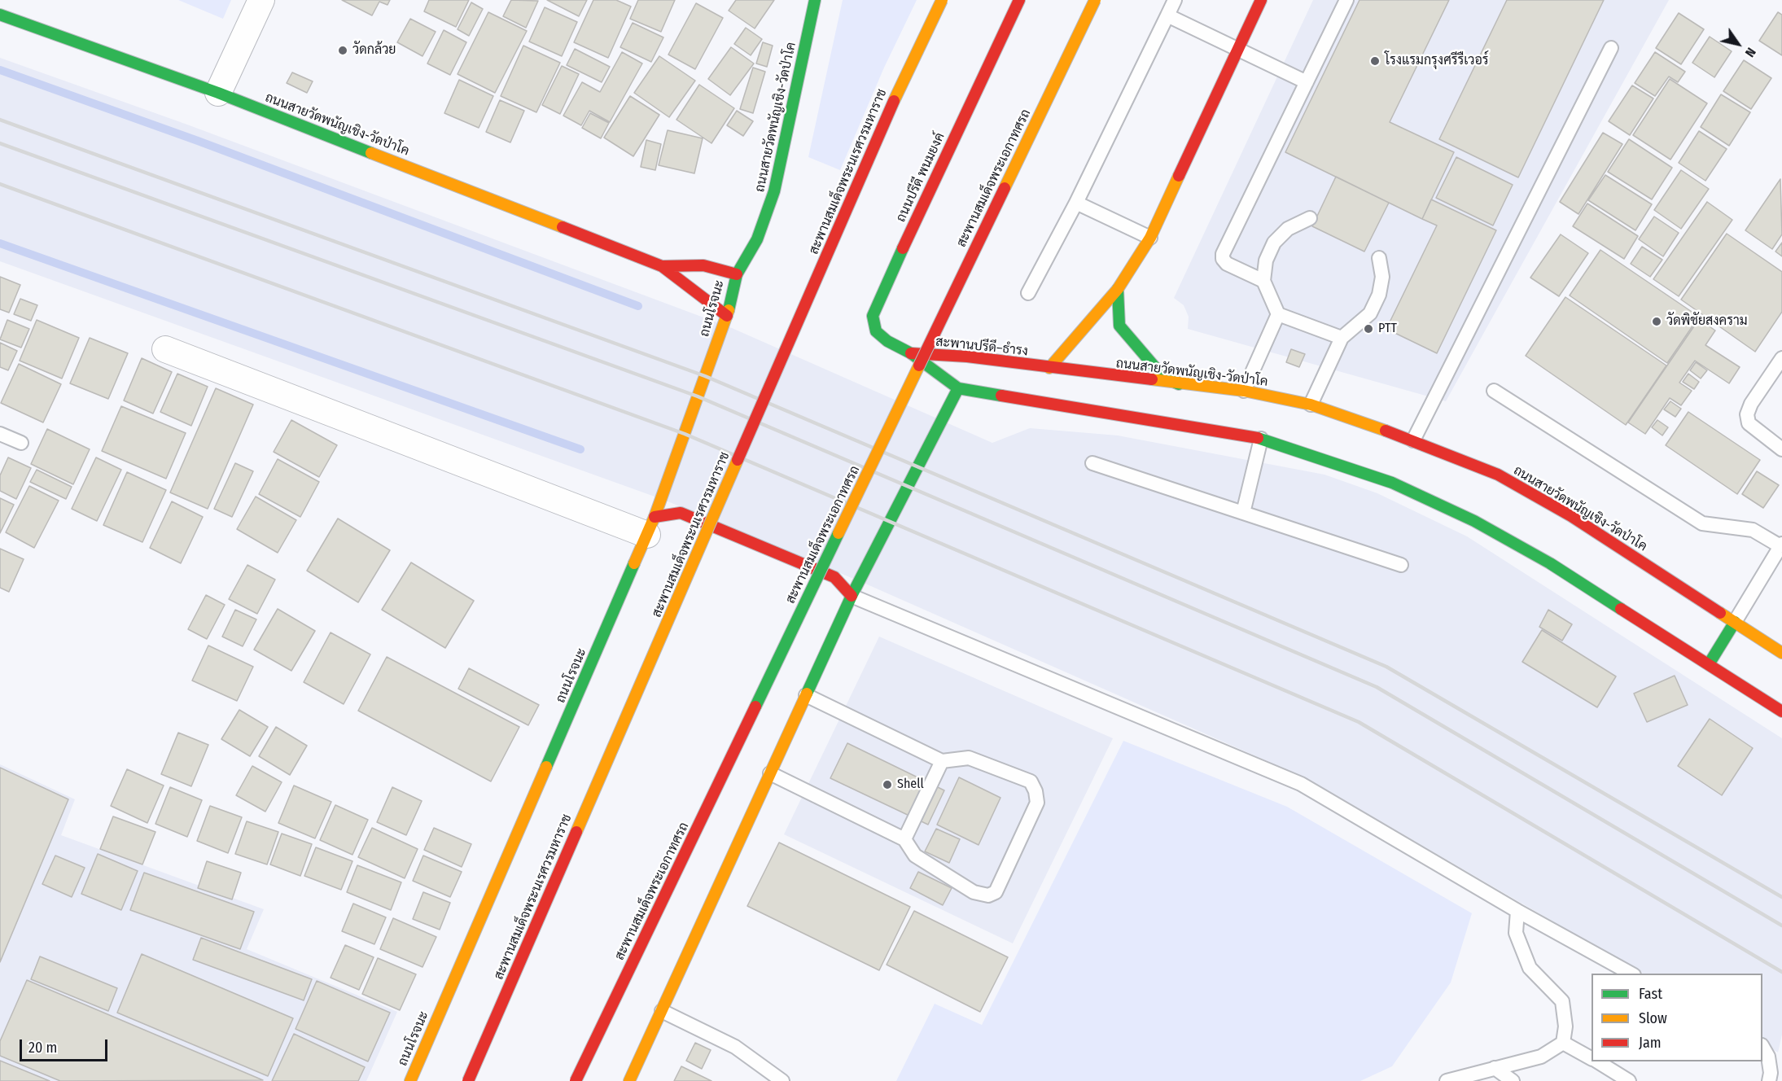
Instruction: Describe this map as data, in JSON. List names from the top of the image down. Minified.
{"streets":{"main road":["ถนนสายวัดพนัญเชิง-วัดป่าโค","สะพานสมเด็จพระนเรศวรมหาราช","ถนนปรีดี พนมยงค์","สะพานสมเด็จพระเอกาทศรถ","ถนนโรจนะ","สะพานปรีดี–ธำรง"]},"crossings":[["ถนนสายวัดพนัญเชิง-วัดป่าโค","ถนนโรจนะ"],["ถนนสายวัดพนัญเชิง-วัดป่าโค","สะพานปรีดี–ธำรง"],["ถนนปรีดี พนมยงค์","สะพานปรีดี–ธำรง"]],"places":["วัดกล้วย","โรงแรมกรุงศรีรืเวอร์","วัดพิชัยสงคราม","PTT","Shell"],"legend":["Fast","Slow","Jam"],"scale_bar":"20 m","north":"bottom right"}
